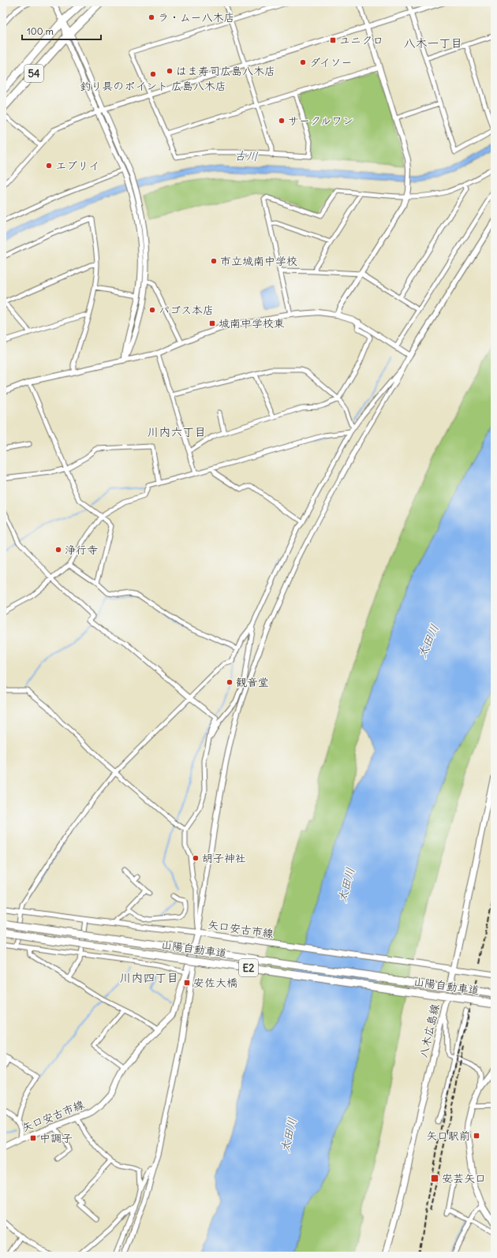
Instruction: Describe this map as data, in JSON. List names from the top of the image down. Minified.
{"streets":{"highway":["54","山陽自動車道","E2"],"main road":["矢口安古市線","八木広島線"]},"crossings":[["矢口安古市線","八木広島線"]],"districts":["八木一丁目","川内六丁目","川内四丁目"],"water":["古川","太田川"],"places":{"other":["ラ・ムー八木店","ダイソー","はま寿司広島八木店","釣り具のポイント 広島八木店","サークルワン","エブリイ","市立城南中学校","パゴス本店","浄行寺","観音堂","胡子神社"],"transit":["ユニクロ","城南中学校東","安佐大橋","矢口駅前","中調子","安芸矢口"]},"scale_bar":"100 m"}
